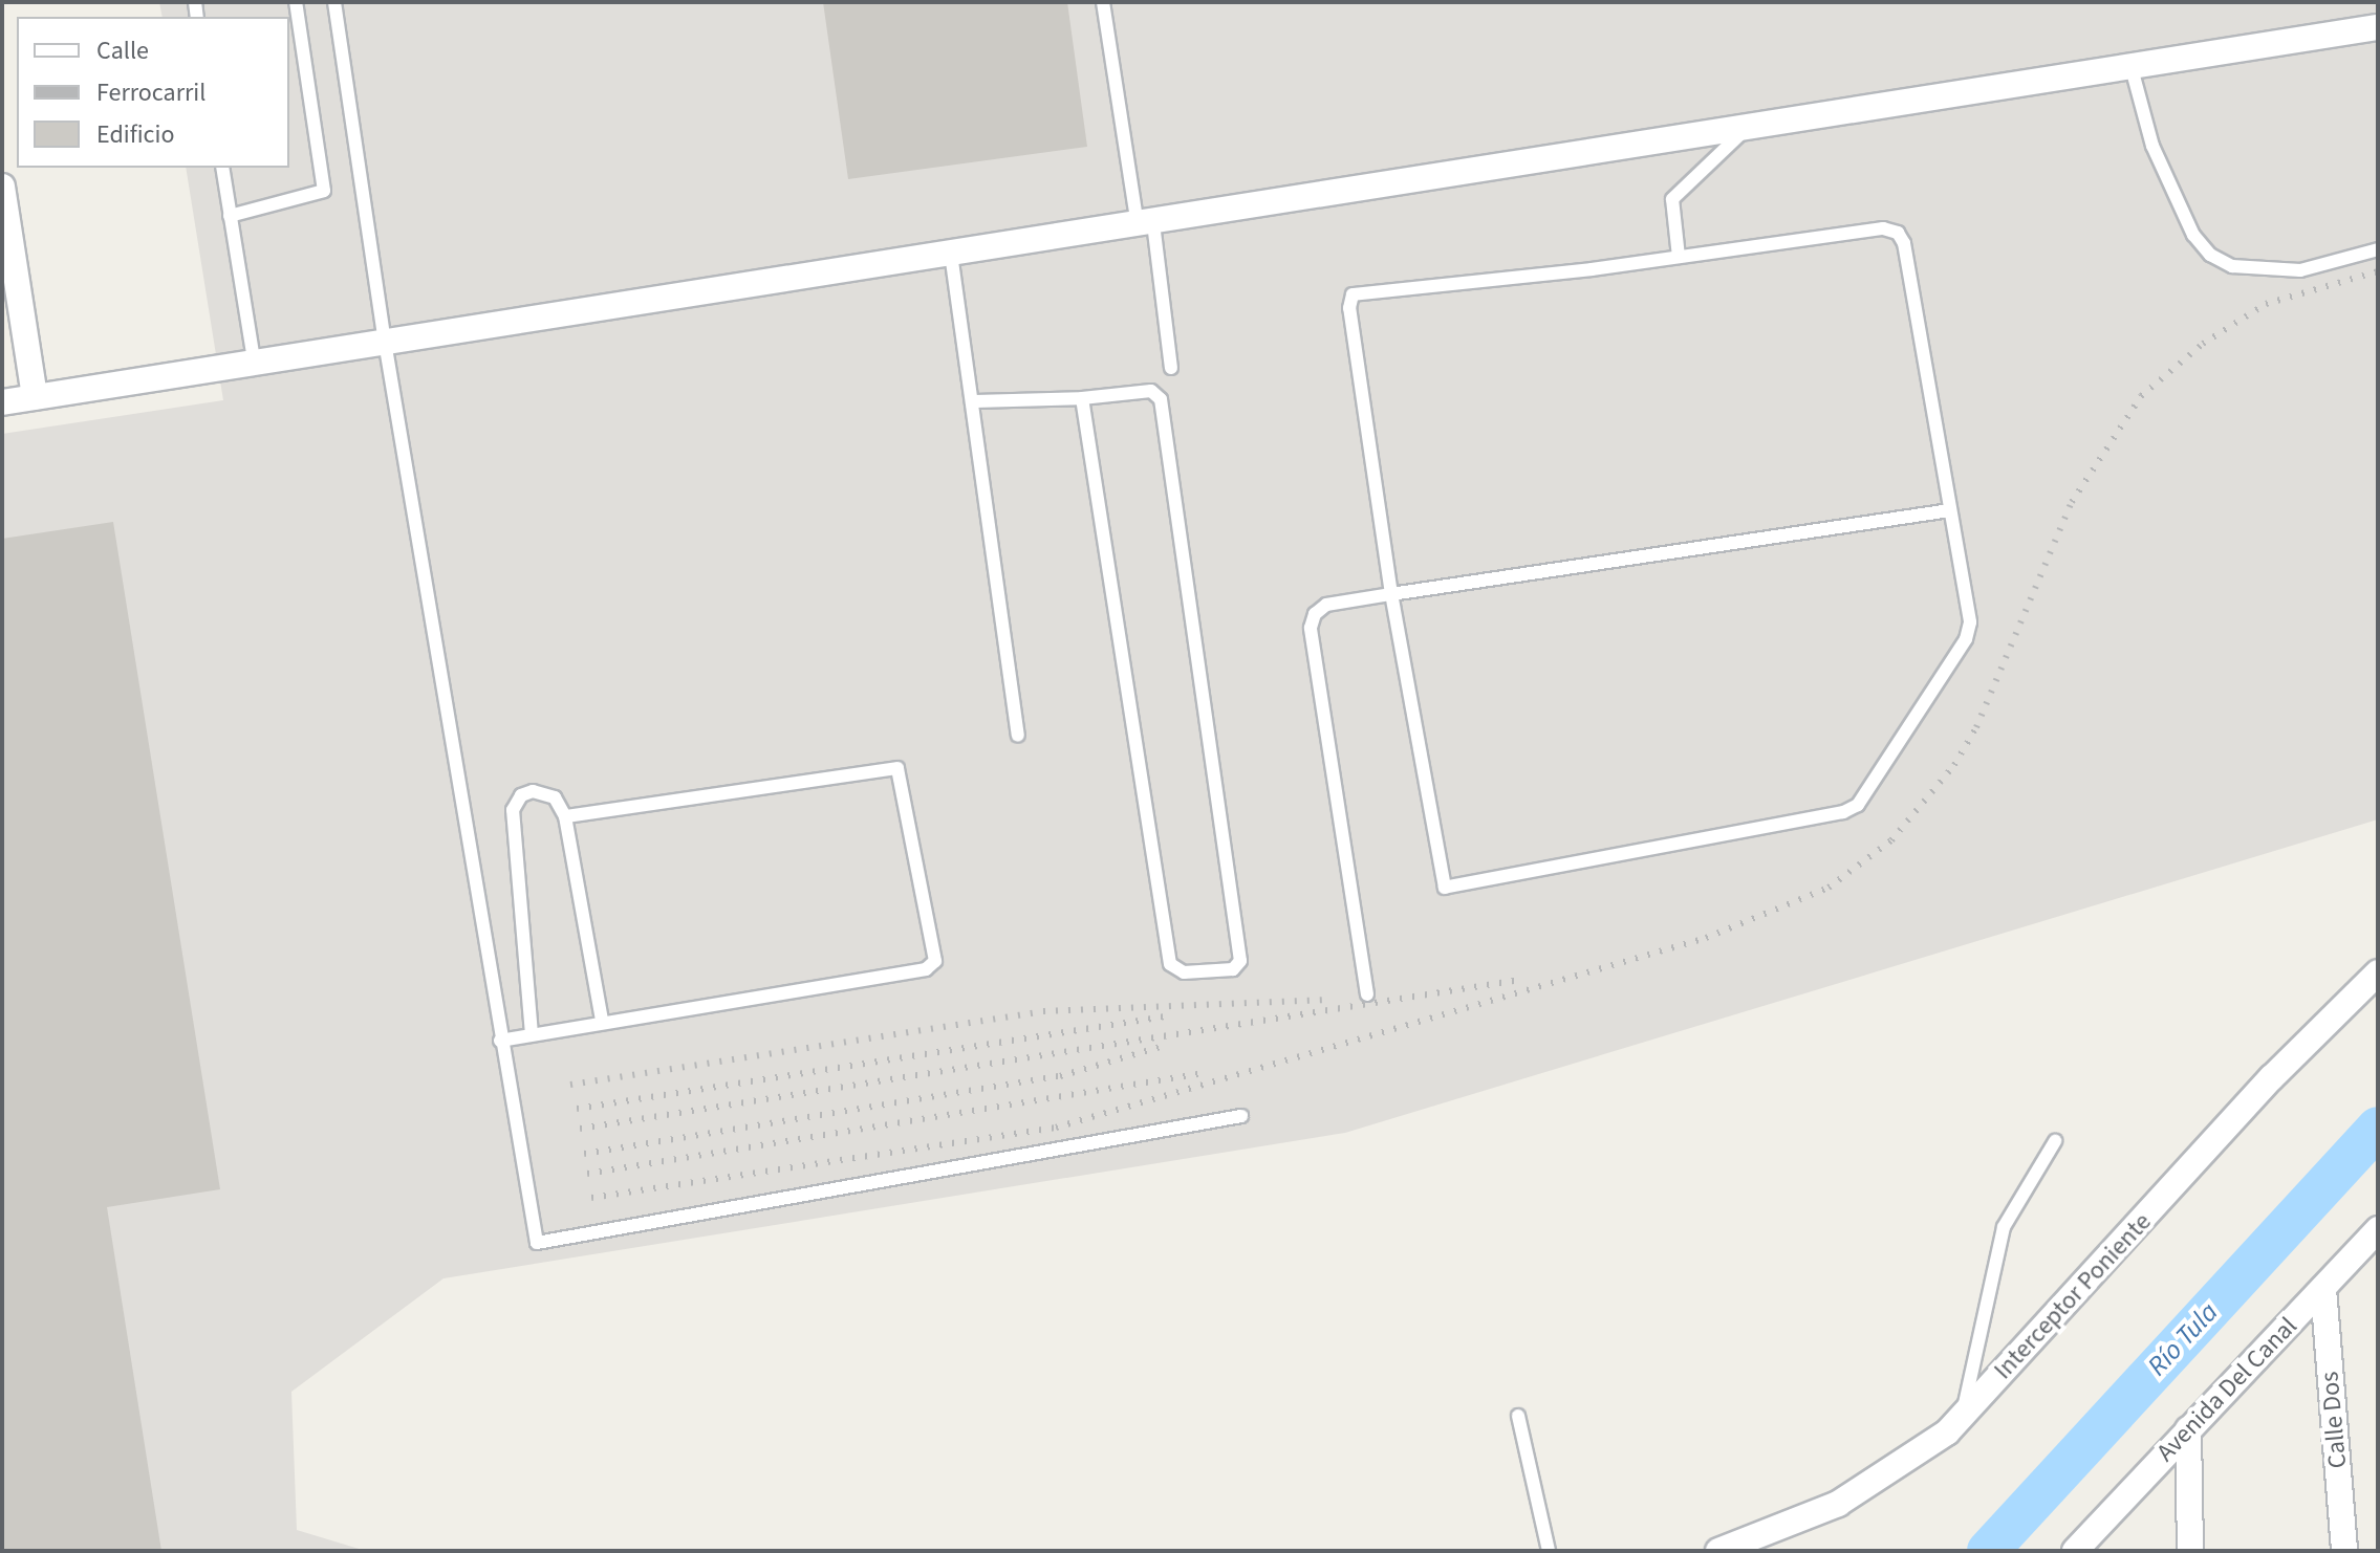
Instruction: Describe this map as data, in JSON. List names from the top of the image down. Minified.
{"streets":{"street":["Interceptor Poniente","Avenida Del Canal","Calle Dos"]},"crossings":[["Avenida Del Canal","Calle Dos"]],"water":["Río Tula"],"legend":["Calle","Ferrocarril","Edificio"]}
